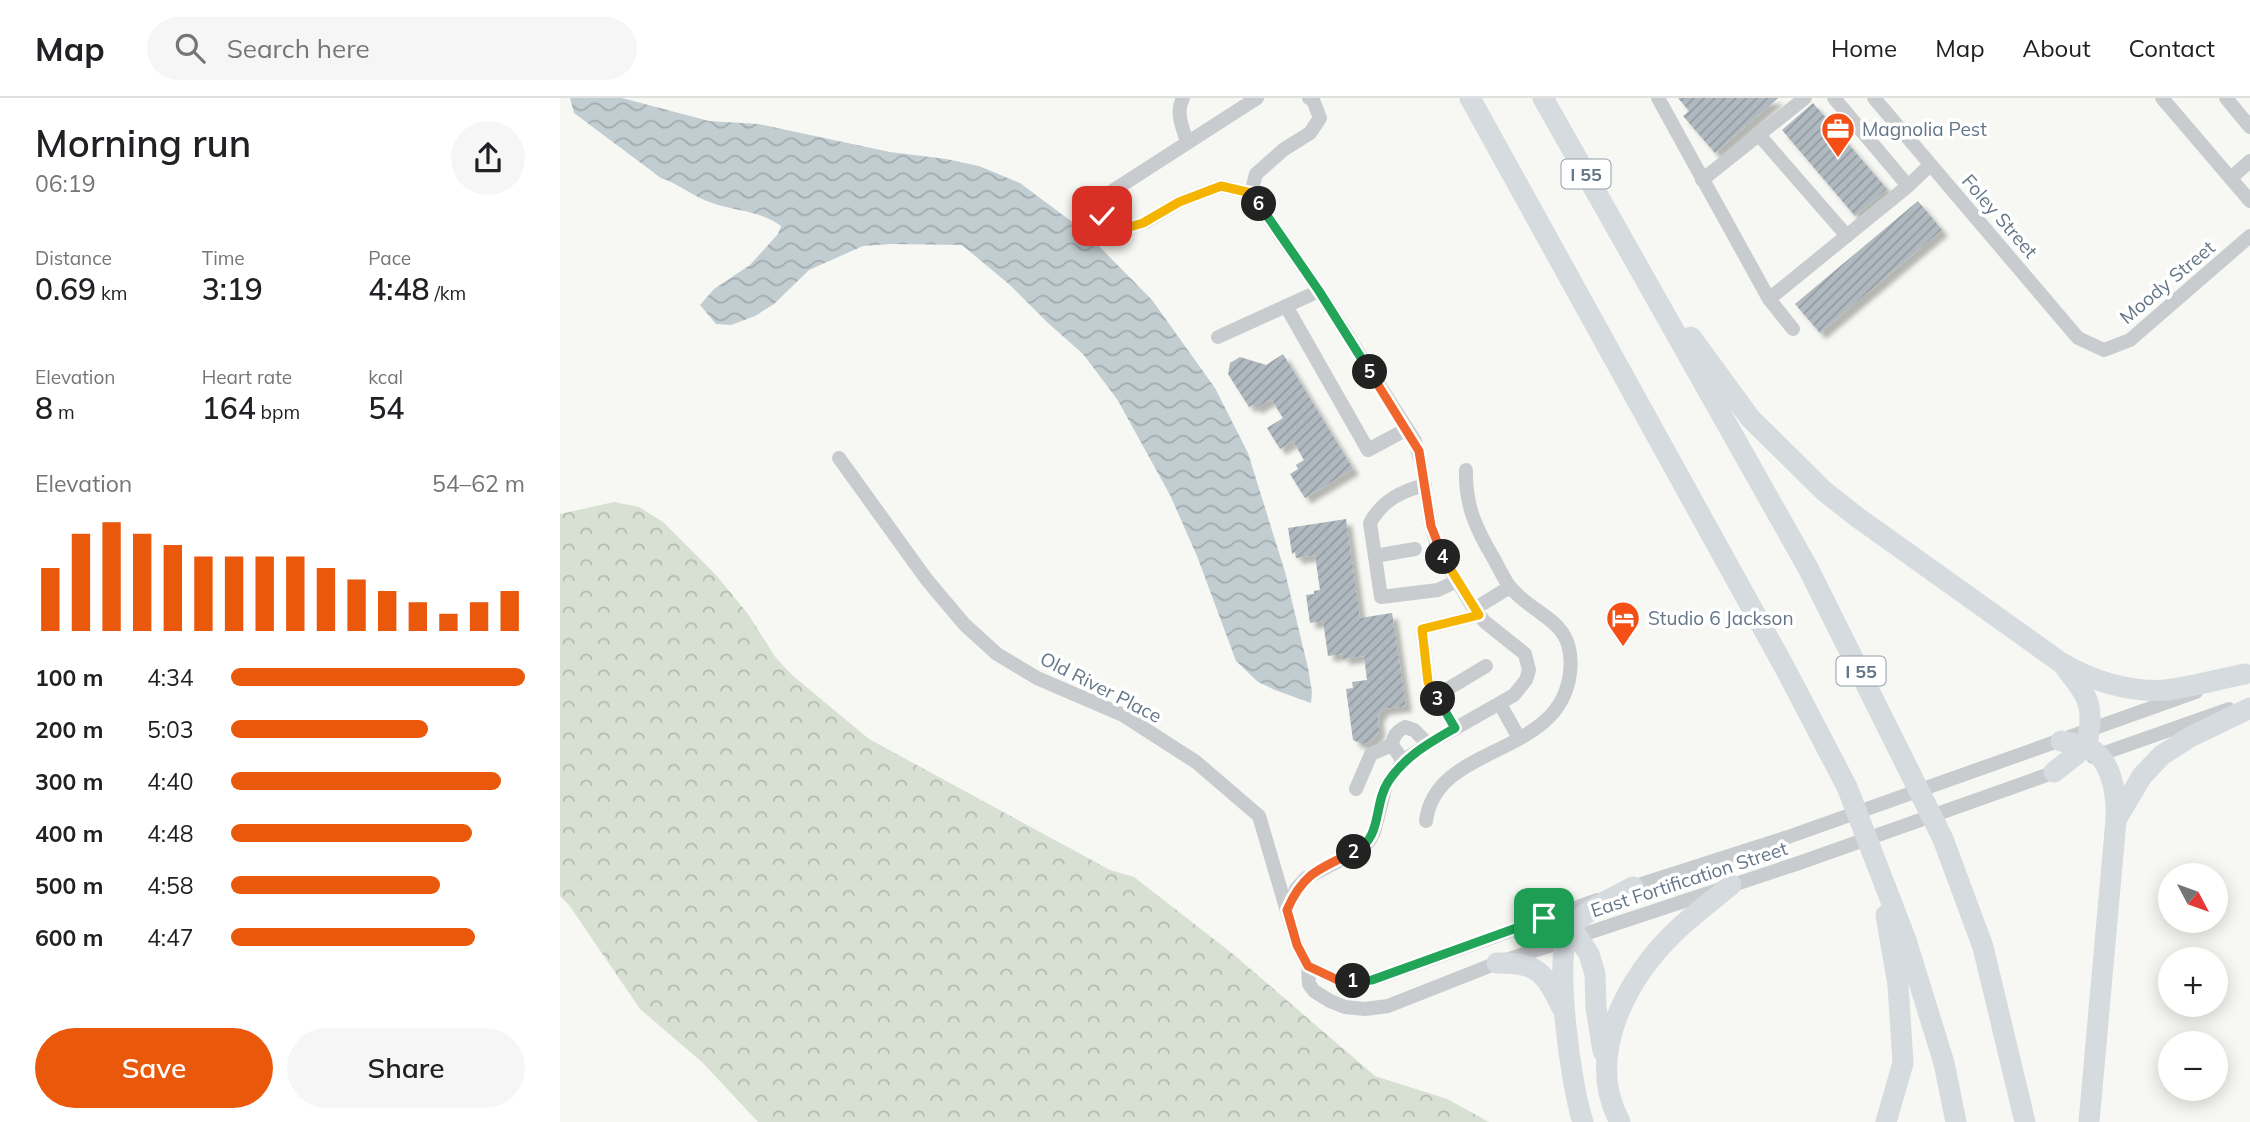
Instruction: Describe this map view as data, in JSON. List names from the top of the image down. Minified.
{"streets":{"highway":["I 55"],"street":["Foley Street","Moody Street","Old River Place","East Fortification Street"]},"crossings":[["Foley Street","Moody Street"],["Old River Place","East Fortification Street"]],"places":{"office":["Magnolia Pest"],"hotel":["Studio 6 Jackson"]},"north":"bottom right","page":{"header":"Map","search":"Search here","nav":["Home","Map","About","Contact"],"heading":["Morning run","06:19"],"pins":["6","5","4","3","2","1"],"stats":[["Distance","0.69 km"],["Time","3:19"],["Pace","4:48 /km"],["Elevation","8 m"],["Heart rate","164 bpm"],["kcal","54"]],"chart":["Elevation","54–62 m"],"list":[{"name":"100 m","note":"4:34"},{"name":"200 m","note":"5:03"},{"name":"300 m","note":"4:40"},{"name":"400 m","note":"4:48"},{"name":"500 m","note":"4:58"},{"name":"600 m","note":"4:47"}],"map_buttons":["+","−"],"buttons":["Save","Share"]}}
